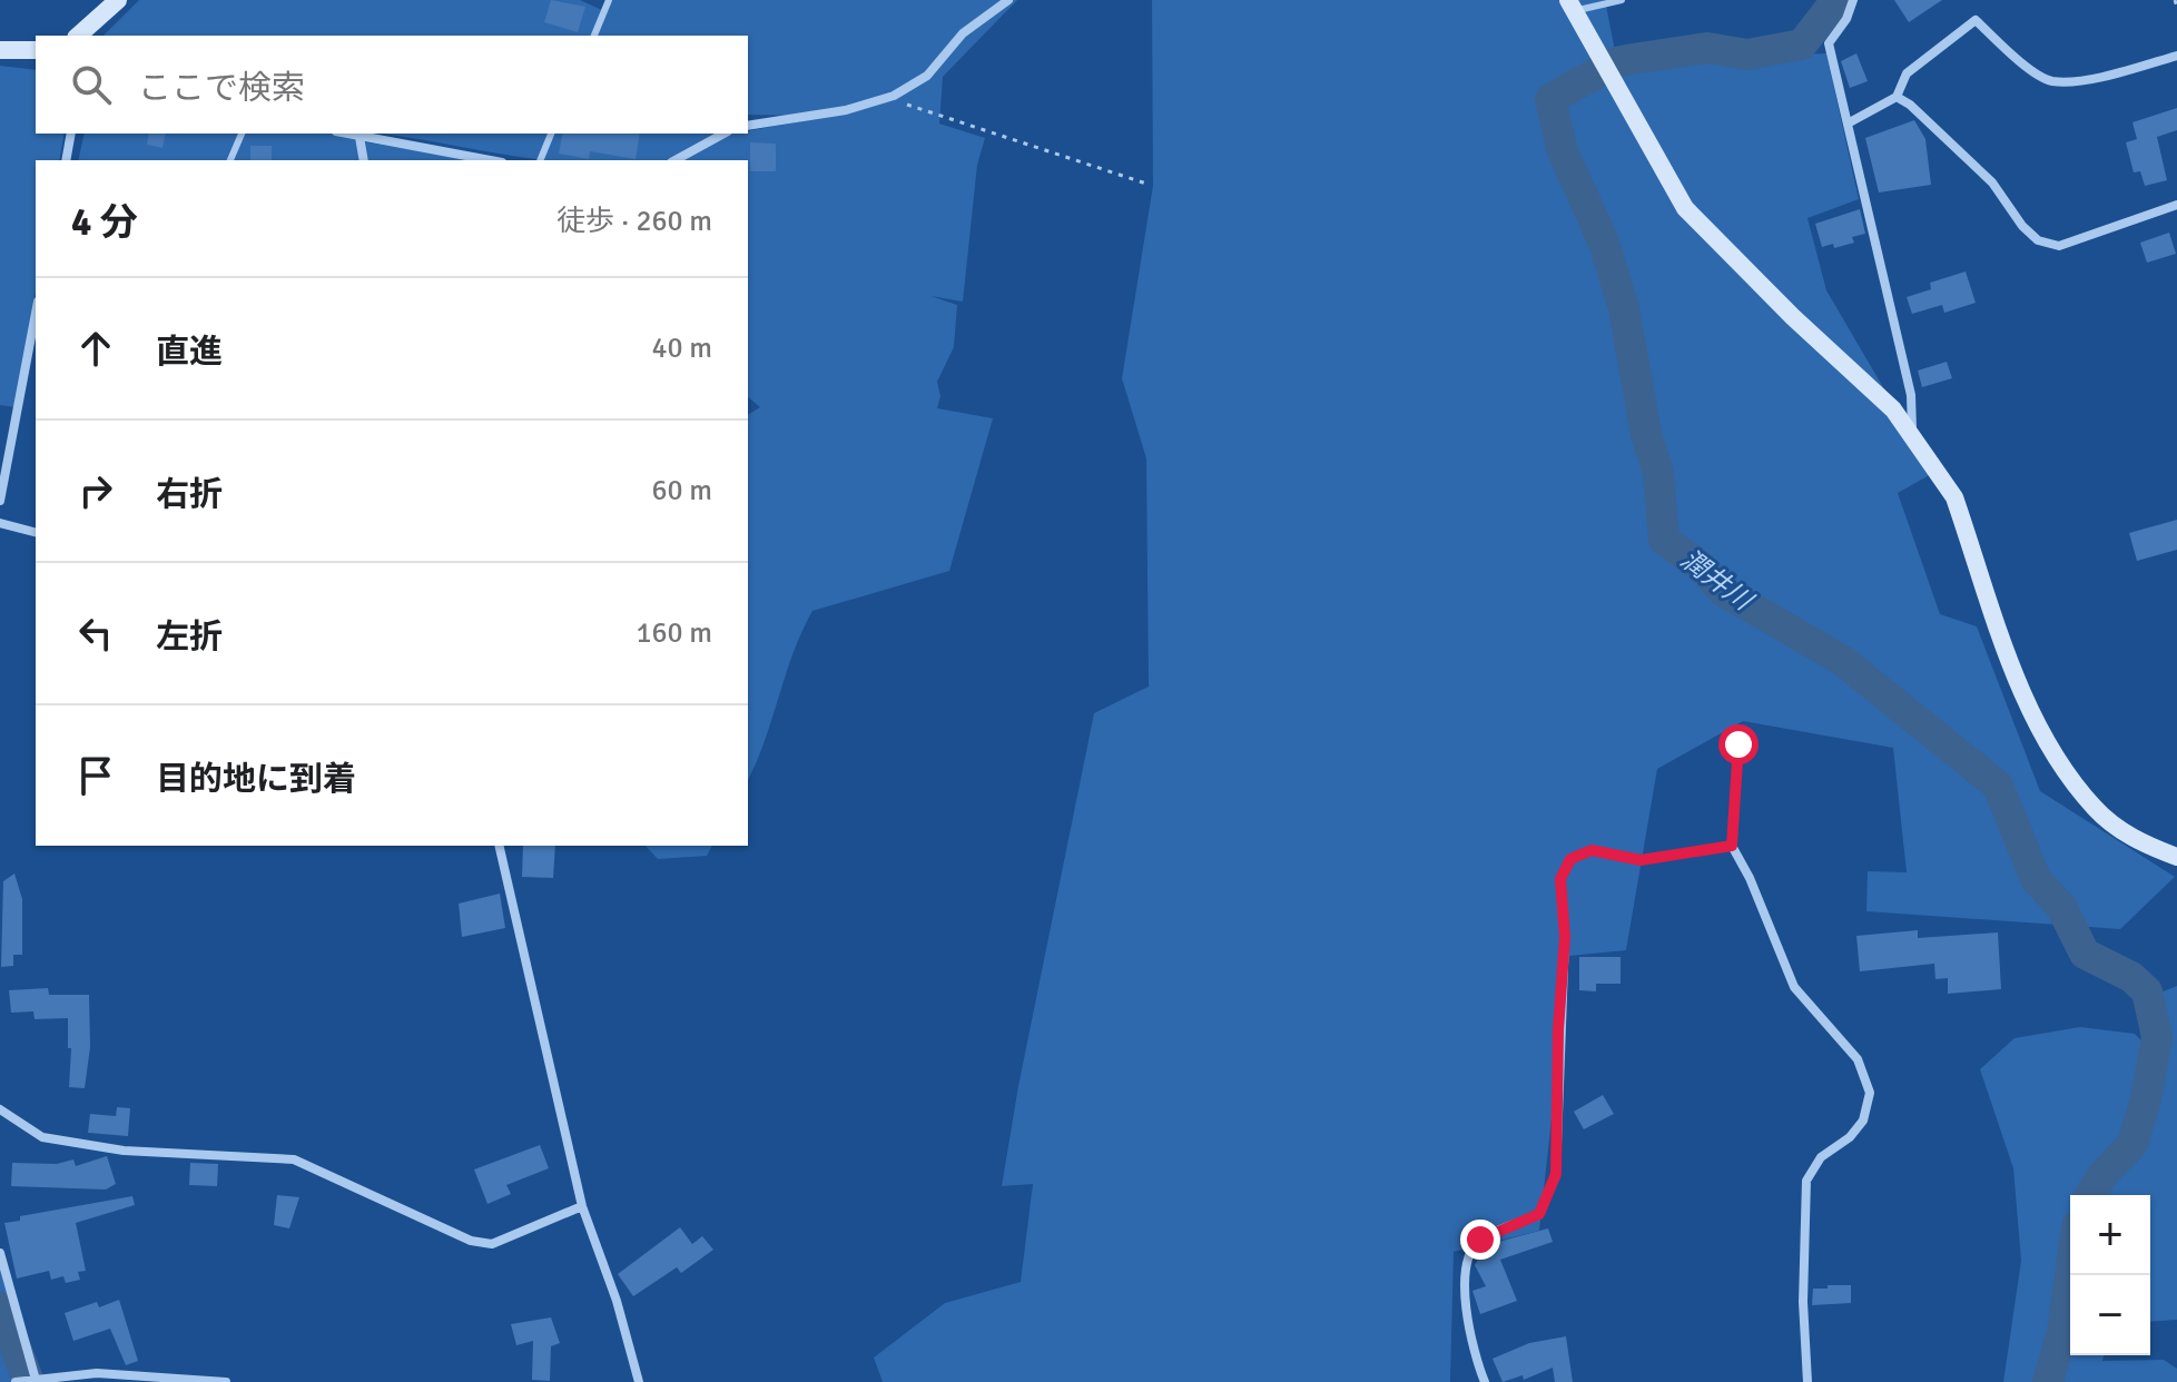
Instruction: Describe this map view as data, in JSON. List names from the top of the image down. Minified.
{"water":["潤井川"],"page":{"search":"ここで検索","heading":["4 分","徒歩 · 260 m"],"list":[["直進","40 m"],["右折","60 m"],["左折","160 m"],"目的地に到着"],"map_buttons":["+","−"]}}
